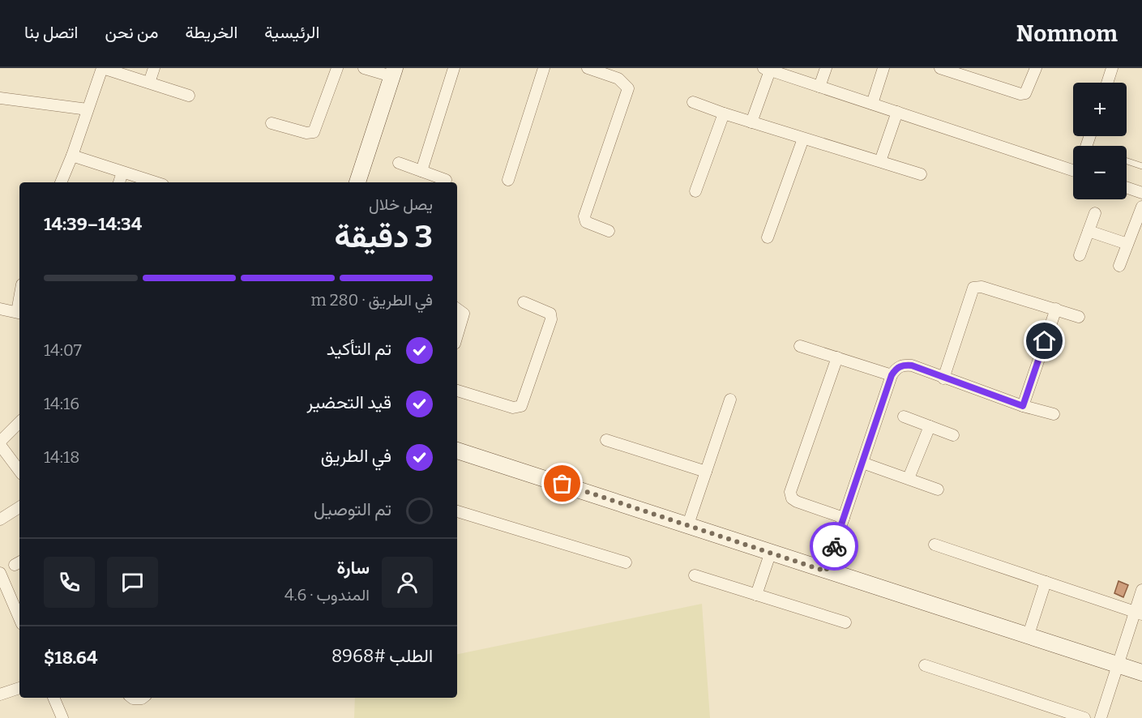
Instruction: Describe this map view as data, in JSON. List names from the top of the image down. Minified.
{"page":{"header":"Nomnom","nav":["الرئيسية","الخريطة","من نحن","اتصل بنا"],"map_buttons":["+","−"],"heading":["3 دقيقة","يصل خلال","14:34–14:39"],"panel":["سارة","المندوب · 4.6","الطلب #8968","$18.64"],"bar":"في الطريق · 280 m","list":[["تم التأكيد","14:07"],["قيد التحضير","14:16"],["في الطريق","14:18"],"تم التوصيل"]}}
